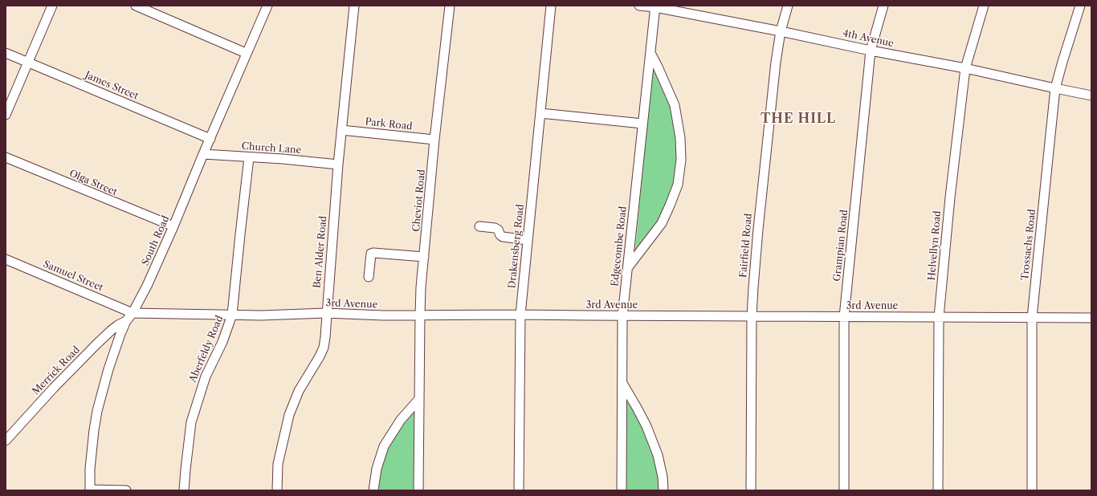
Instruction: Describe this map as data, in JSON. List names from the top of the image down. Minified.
{"streets":{"street":["4th Avenue","James Street","Park Road","Church Lane","Olga Street","Cheviot Road","South Road","Trossachs Road","Fairfield Road","Grampian Road","Helvellyn Road","Drakensberg Road","Edgecombe Road","Ben Alder Road","Samuel Street","3rd Avenue","Aberfeldy Road","Merrick Road"]},"crossings":[["4th Avenue","Trossachs Road"],["4th Avenue","Fairfield Road"],["4th Avenue","Grampian Road"],["4th Avenue","Helvellyn Road"],["4th Avenue","Edgecombe Road"],["James Street","South Road"],["Park Road","Cheviot Road"],["Park Road","Ben Alder Road"],["Church Lane","South Road"],["Church Lane","Ben Alder Road"],["Church Lane","Aberfeldy Road"],["Olga Street","South Road"],["Cheviot Road","3rd Avenue"],["South Road","Samuel Street"],["South Road","3rd Avenue"],["South Road","Merrick Road"],["Trossachs Road","3rd Avenue"],["Fairfield Road","3rd Avenue"],["Grampian Road","3rd Avenue"],["Helvellyn Road","3rd Avenue"],["Drakensberg Road","3rd Avenue"],["Edgecombe Road","3rd Avenue"],["Ben Alder Road","3rd Avenue"],["Samuel Street","3rd Avenue"],["3rd Avenue","Aberfeldy Road"]],"districts":["THE HILL"]}
